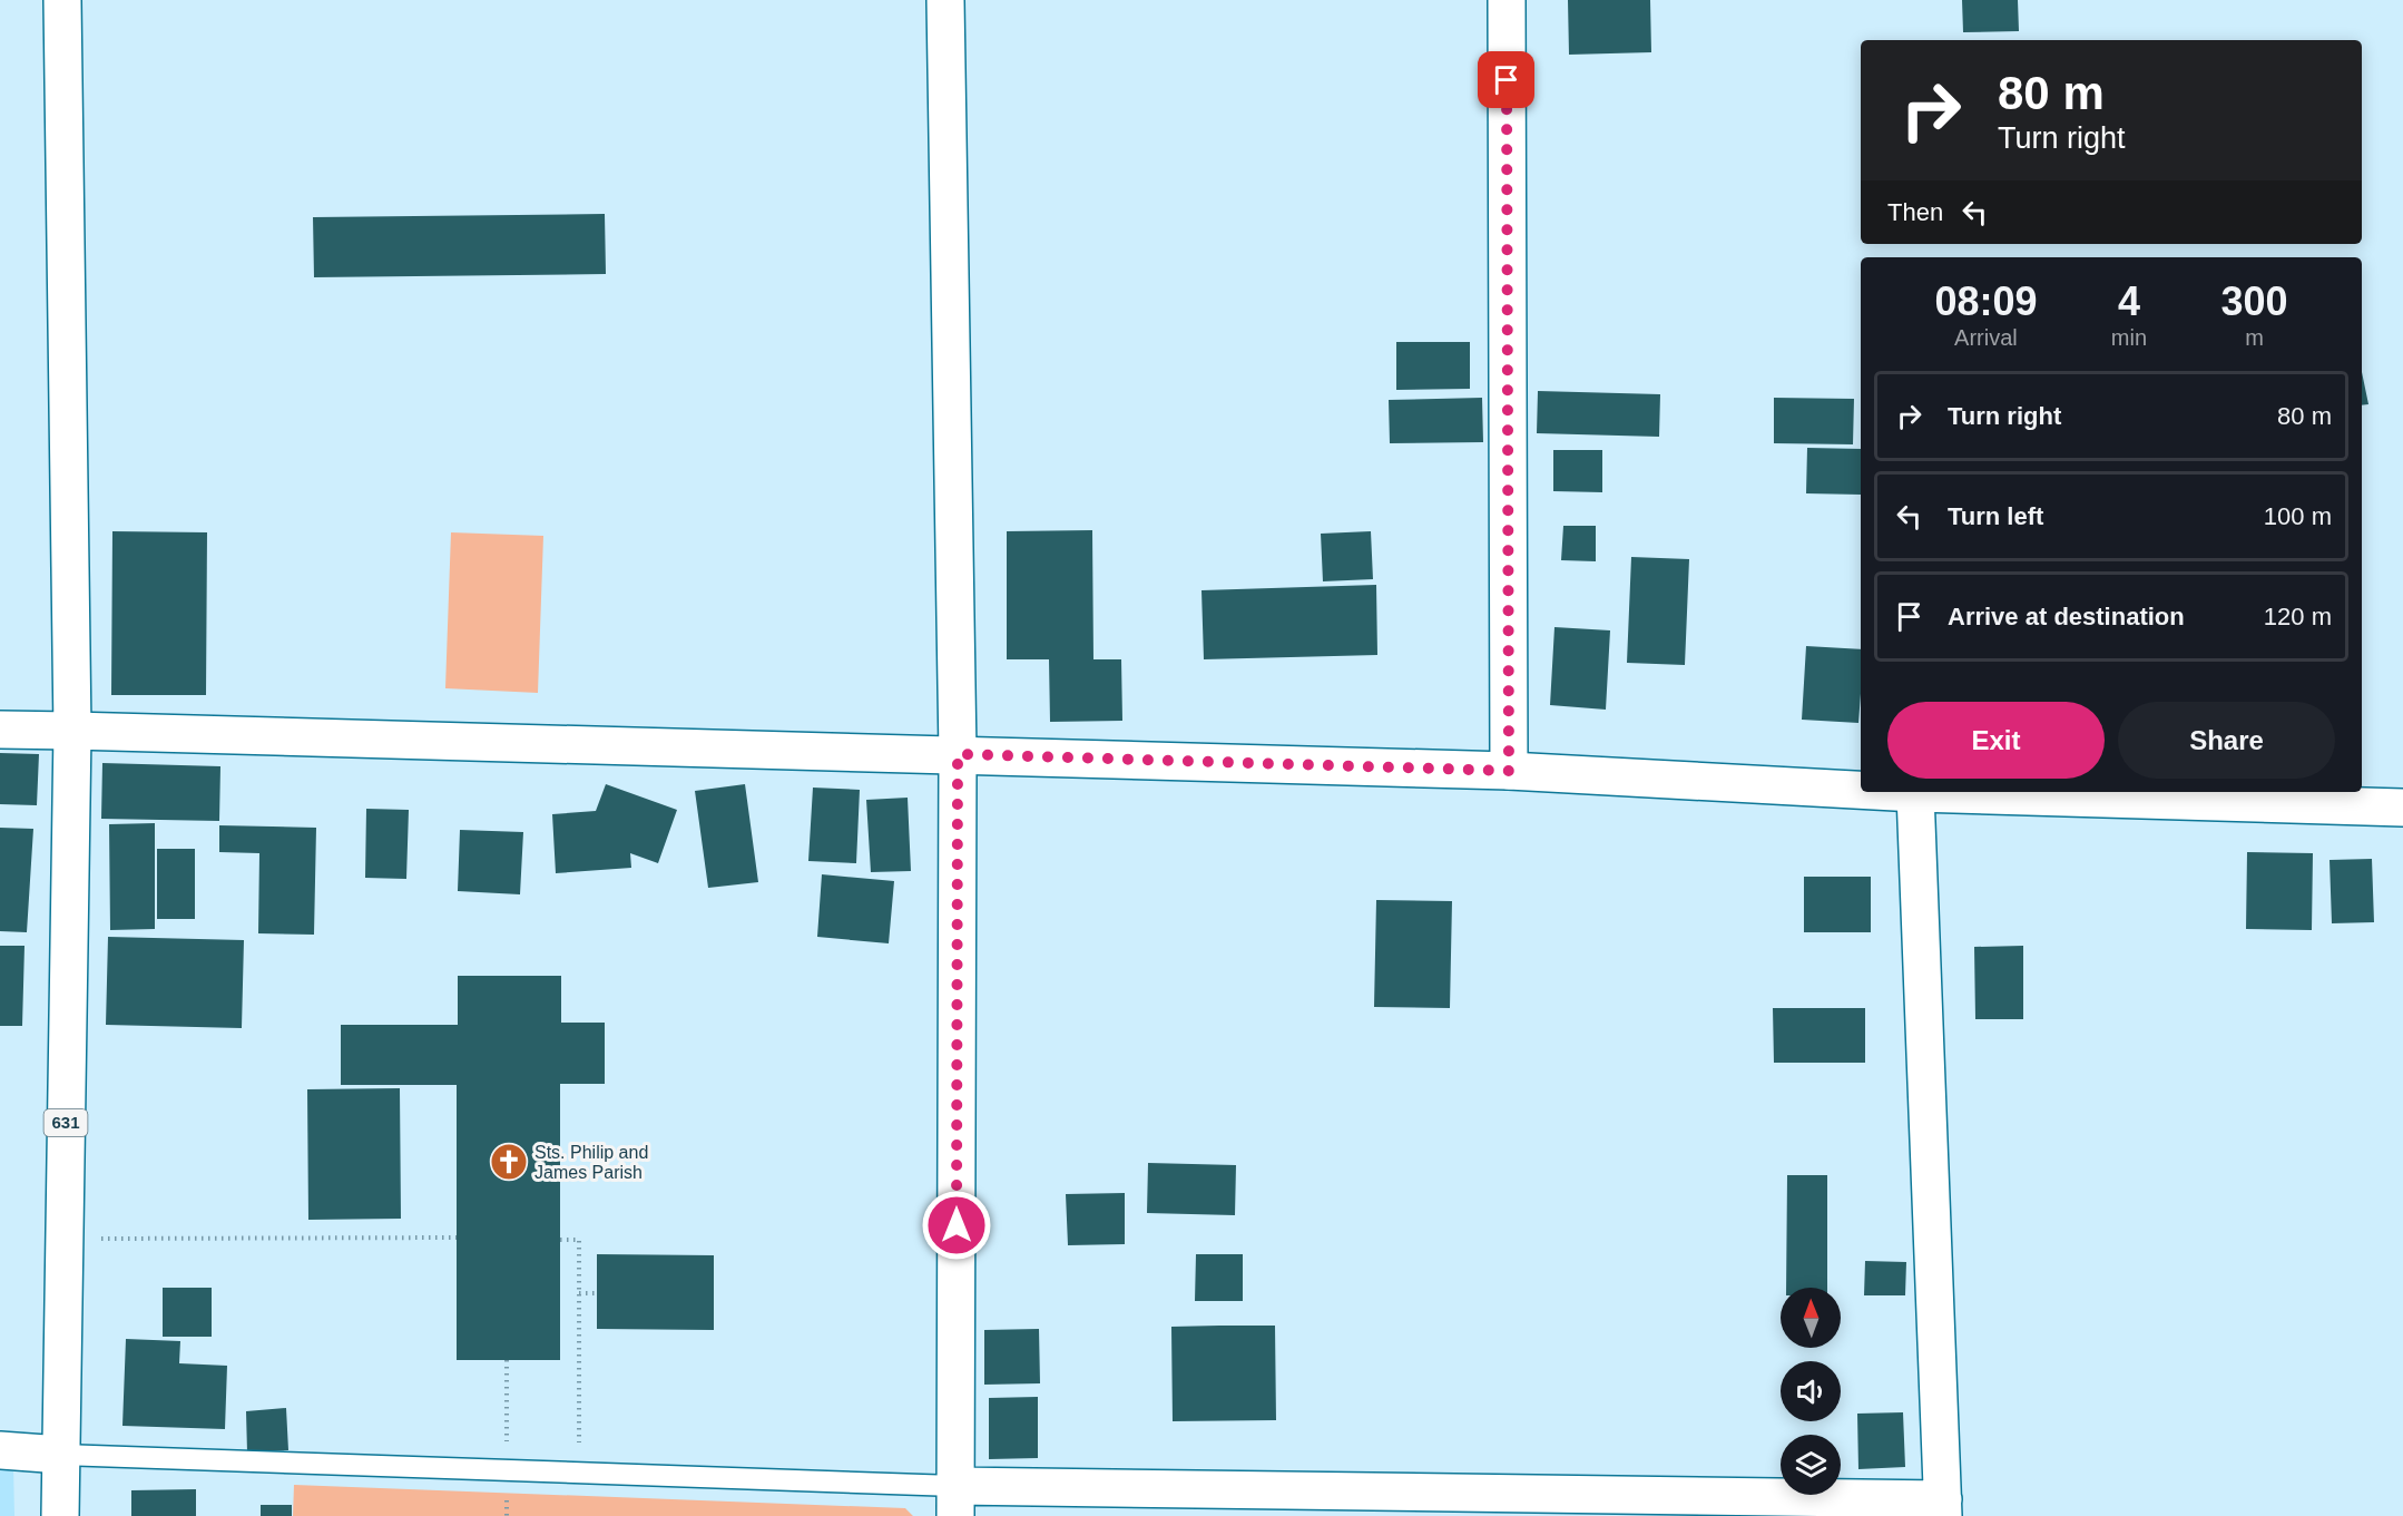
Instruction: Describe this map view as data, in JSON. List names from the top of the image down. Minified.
{"streets":{"street":["631"]},"places":{"church":["Sts. Philip and James Parish"]},"north":"top","page":{"turn":["80 m","Turn right"],"then":"Then","eta":["08:09","Arrival","4","min","300","m"],"list":[{"name":"Turn right","value":"80 m"},{"name":"Turn left","value":"100 m"},{"name":"Arrive at destination","value":"120 m"}],"buttons":["Exit","Share"]}}
